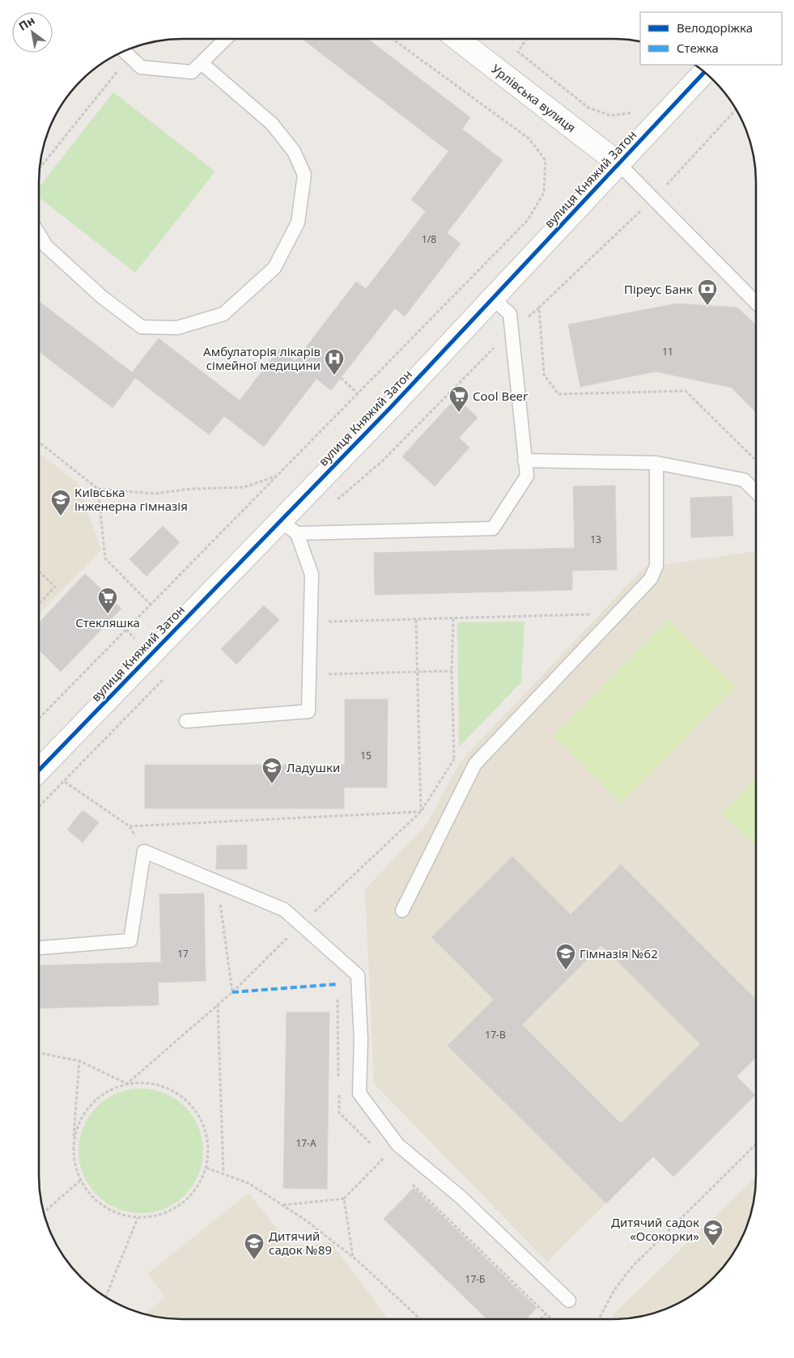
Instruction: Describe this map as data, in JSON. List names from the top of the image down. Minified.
{"streets":{"street":["Урлівська вулиця","вулиця Княжий Затон"]},"crossings":[["Урлівська вулиця","вулиця Княжий Затон"]],"places":{"bank":["Піреус Банк"],"hospital":["Амбулаторія лікарів сімейної медицини"],"supermarket":["Cool Beer","Стекляшка"],"school or university":["Київська інженерна гімназія","Ладушки","Гімназія №62","Дитячий садок «Осокорки»","Дитячий садок №89"]},"house_numbers":["1/8","11","13","15","17","17-В","17-А","17-Б"],"legend":["Велодоріжка","Стежка"],"north":"top left"}
